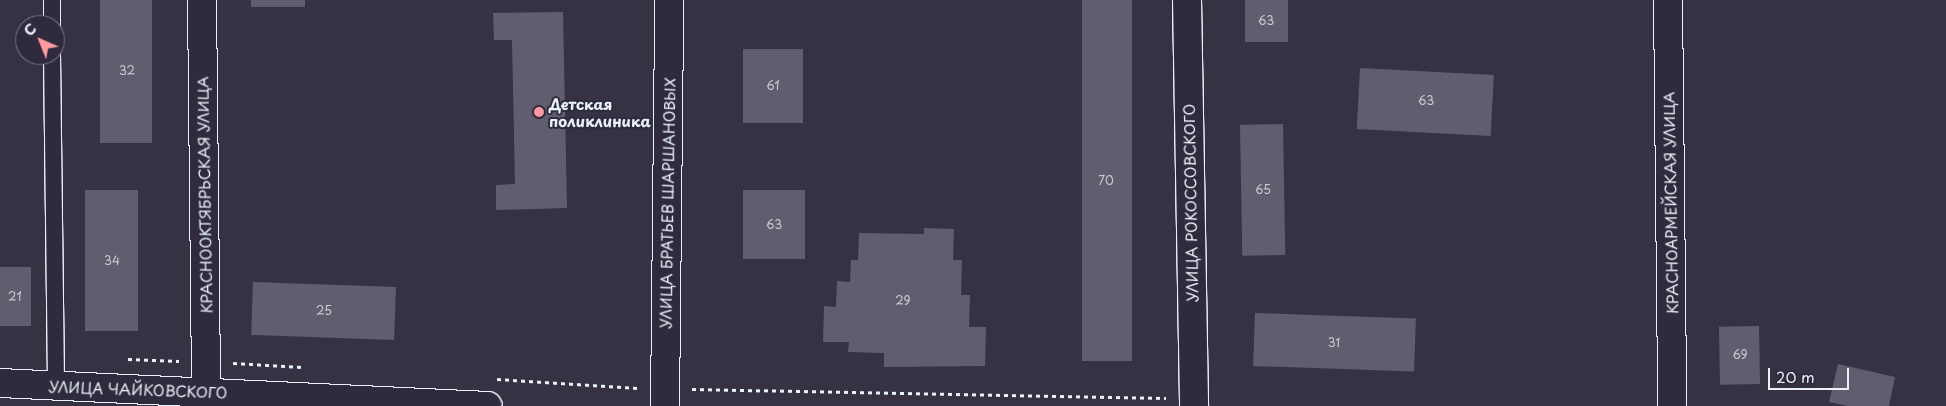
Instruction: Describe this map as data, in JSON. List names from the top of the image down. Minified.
{"streets":{"street":["КРАСНООКТЯБРЬСКАЯ УЛИЦА","УЛИЦА БРАТЬЕВ ШАРШАНОВЫХ","УЛИЦА РОКОССОВСКОГО","КРАСНОАРМЕЙСКАЯ УЛИЦА","УЛИЦА ЧАЙКОВСКОГО"]},"crossings":[["КРАСНООКТЯБРЬСКАЯ УЛИЦА","УЛИЦА ЧАЙКОВСКОГО"]],"places":["Детская поликлиника"],"house_numbers":["63","32","61","63","70","65","63","34","21","29","25","31","69"],"scale_bar":"20 m","north":"top left"}
